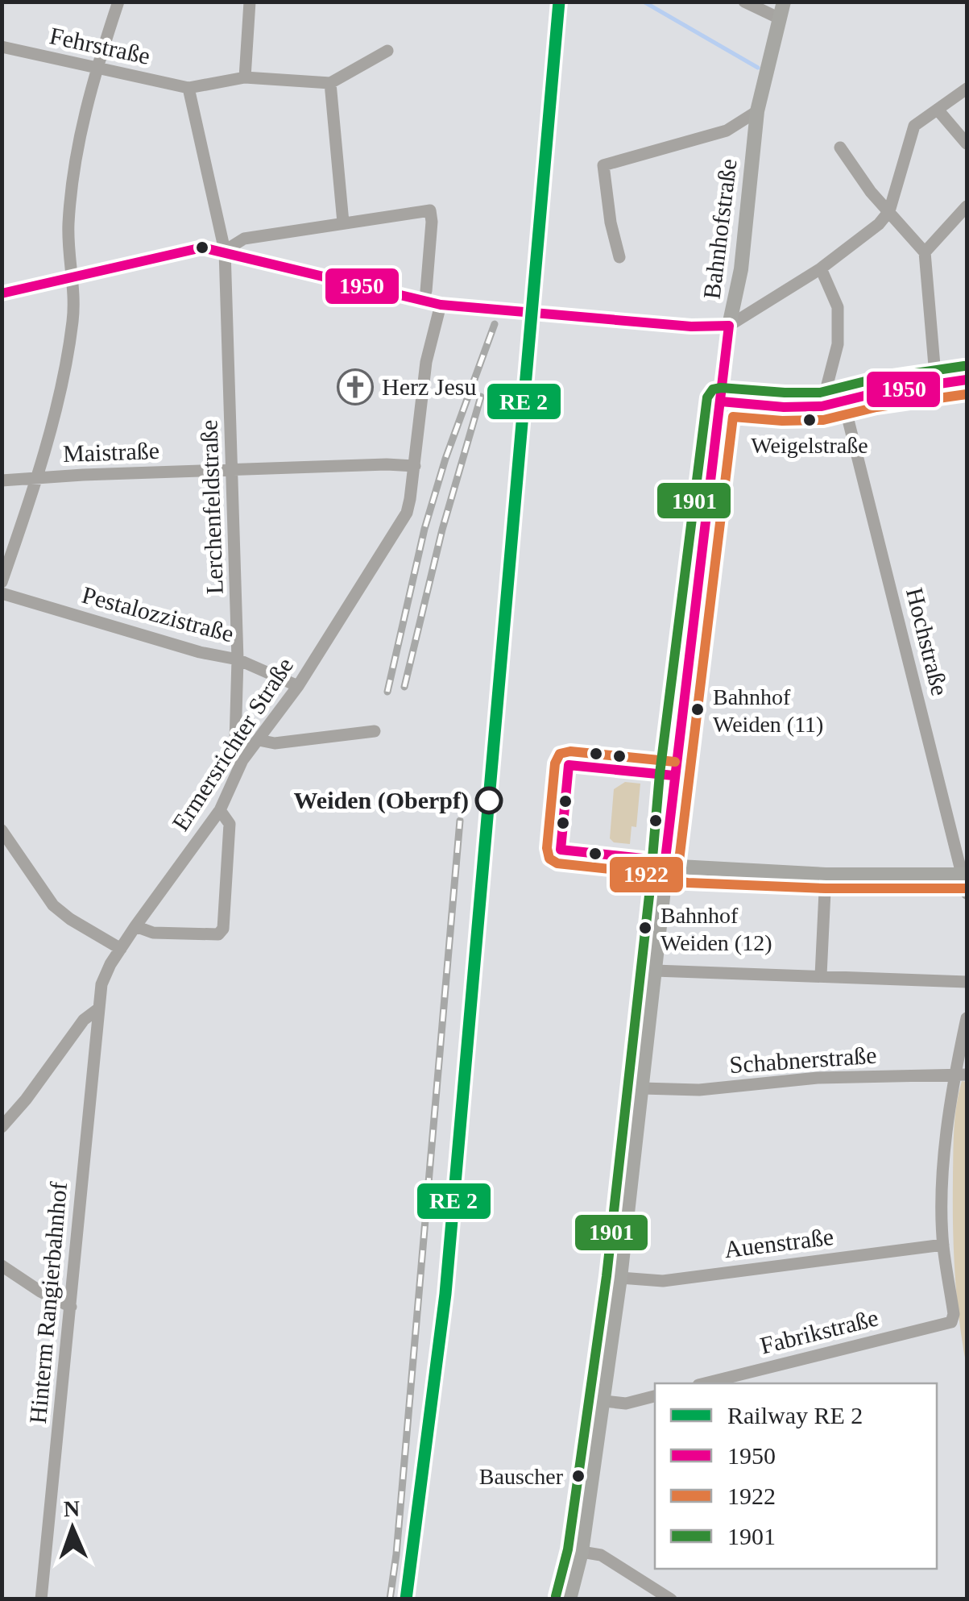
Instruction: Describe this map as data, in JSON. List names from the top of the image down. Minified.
{"streets":{"main road":["Bahnhofstraße"],"street":["Fehrstraße","Maistraße","Lerchenfeldstraße","Pestalozzistraße","Hochstraße","Ermersrichter Straße","Schabnerstraße","Auenstraße","Hinterm Rangierbahnhof","Fabrikstraße"]},"crossings":[["Fehrstraße","Lerchenfeldstraße"],["Bahnhofstraße","Schabnerstraße"],["Bahnhofstraße","Auenstraße"],["Maistraße","Lerchenfeldstraße"],["Maistraße","Ermersrichter Straße"],["Lerchenfeldstraße","Pestalozzistraße"],["Lerchenfeldstraße","Ermersrichter Straße"],["Pestalozzistraße","Ermersrichter Straße"],["Ermersrichter Straße","Hinterm Rangierbahnhof"],["Auenstraße","Fabrikstraße"]],"places":{"church":["Herz Jesu"],"other":["Weigelstraße","Bahnhof Weiden (11)","Weiden (Oberpf)","Bahnhof Weiden (12)","Bauscher"]},"lines":["transit line 1950","transit line 1901","transit line 1922"],"legend":["Railway RE 2","1950","1922","1901"],"north":"top"}
